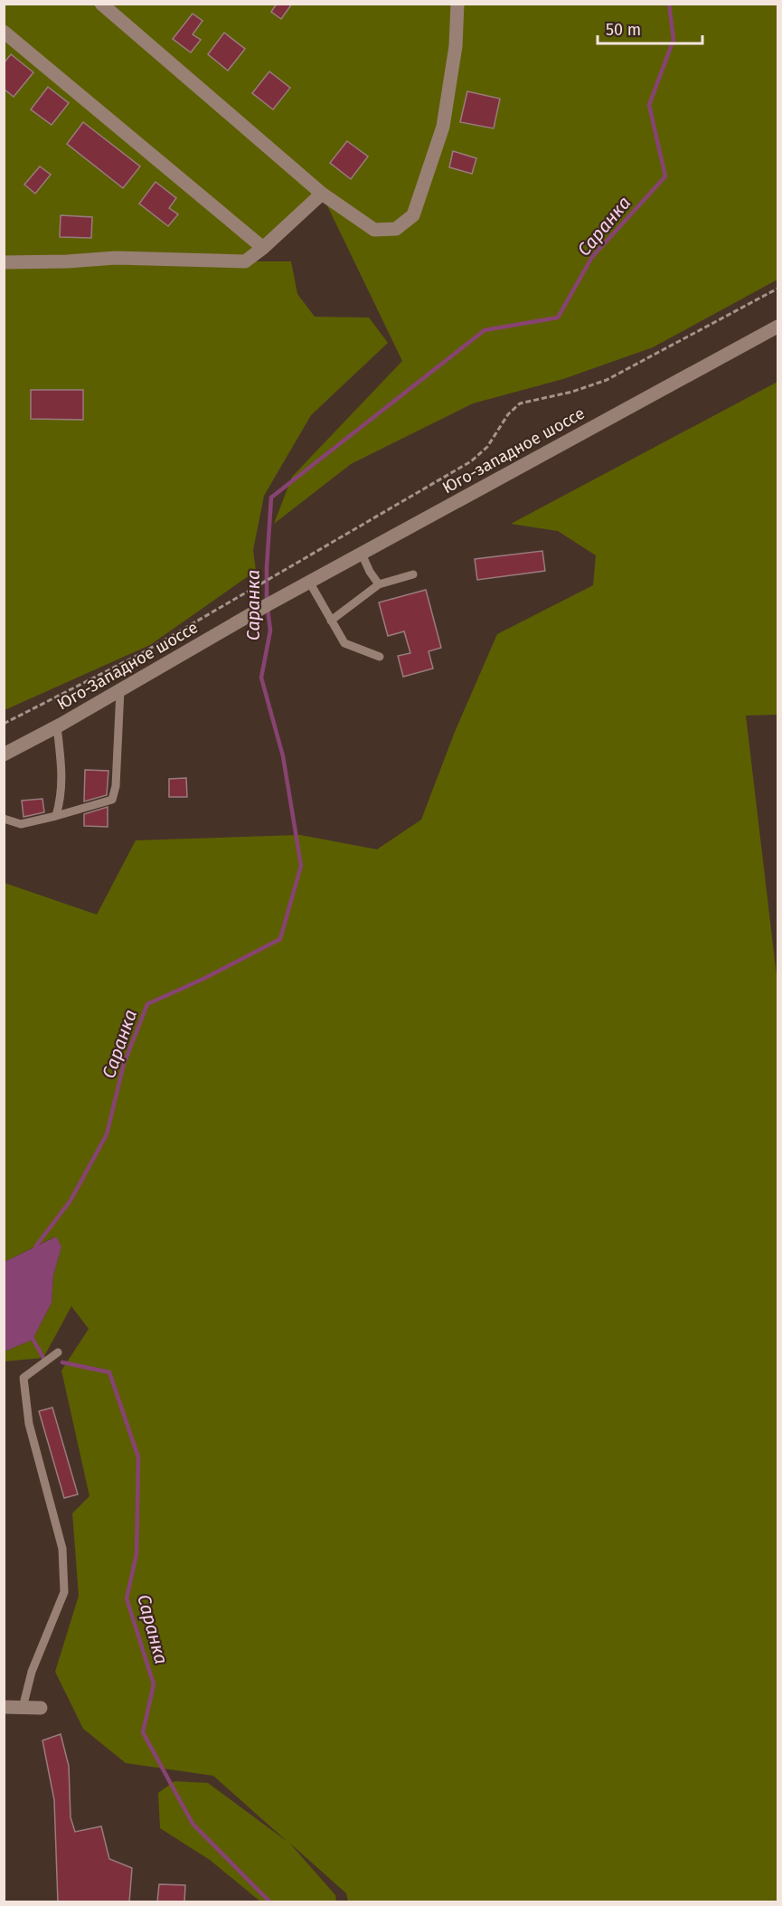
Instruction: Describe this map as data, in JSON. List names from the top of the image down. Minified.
{"streets":{"street":["Юго-западное шоссе","Юго-Западное шоссе"]},"crossings":[["Юго-западное шоссе","Юго-Западное шоссе"]],"water":["Саранка"],"scale_bar":"50 m"}
